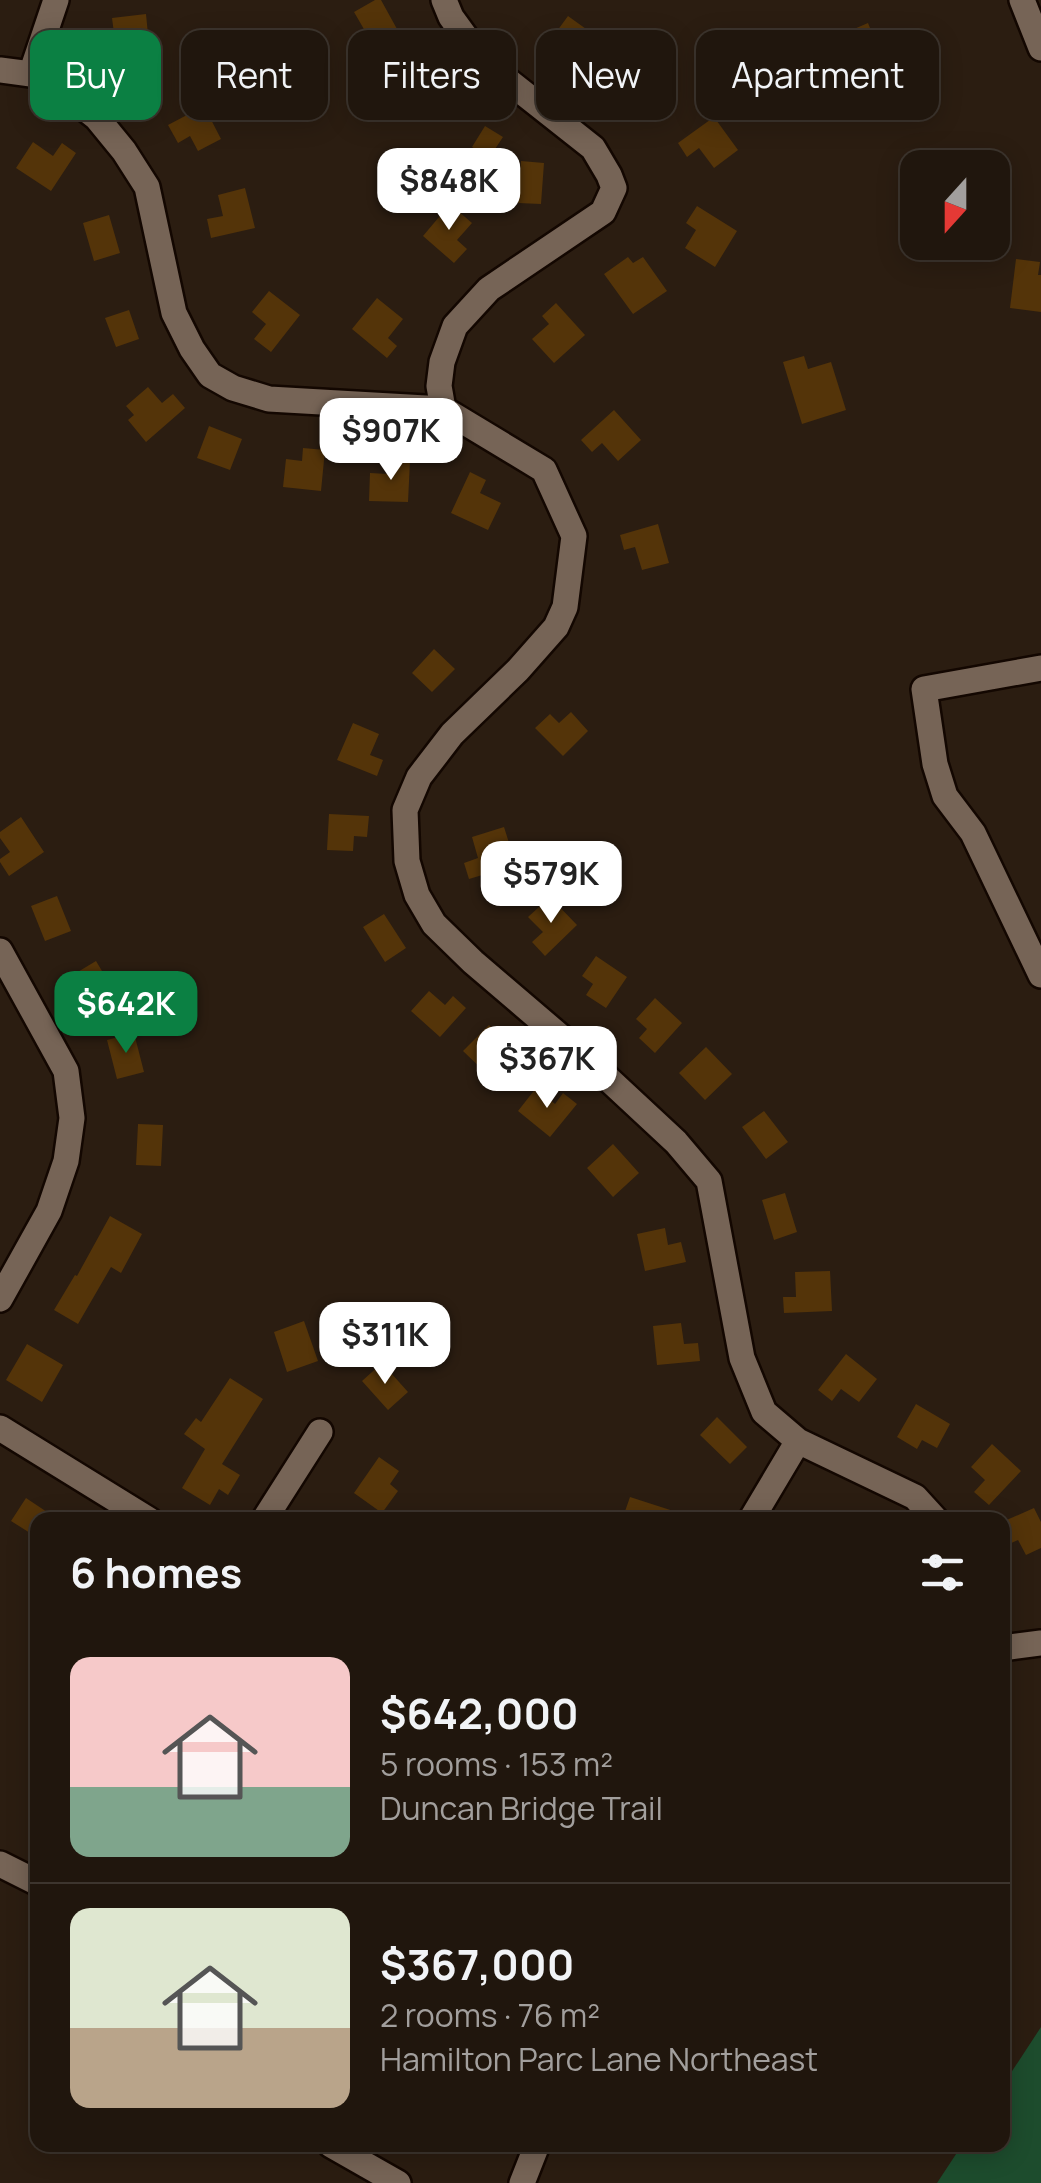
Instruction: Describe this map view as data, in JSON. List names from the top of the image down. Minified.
{"north":"bottom","page":{"chip":["Buy","Rent","Filters","New","Apartment"],"price":["$848K","$907K","$579K","$642K","$367K","$311K"],"heading":"6 homes","list":[{"name":"$642,000","note":"5 rooms · 153 m² · Duncan Bridge Trail"},{"name":"$367,000","note":"2 rooms · 76 m² · Hamilton Parc Lane Northeast"}]}}
